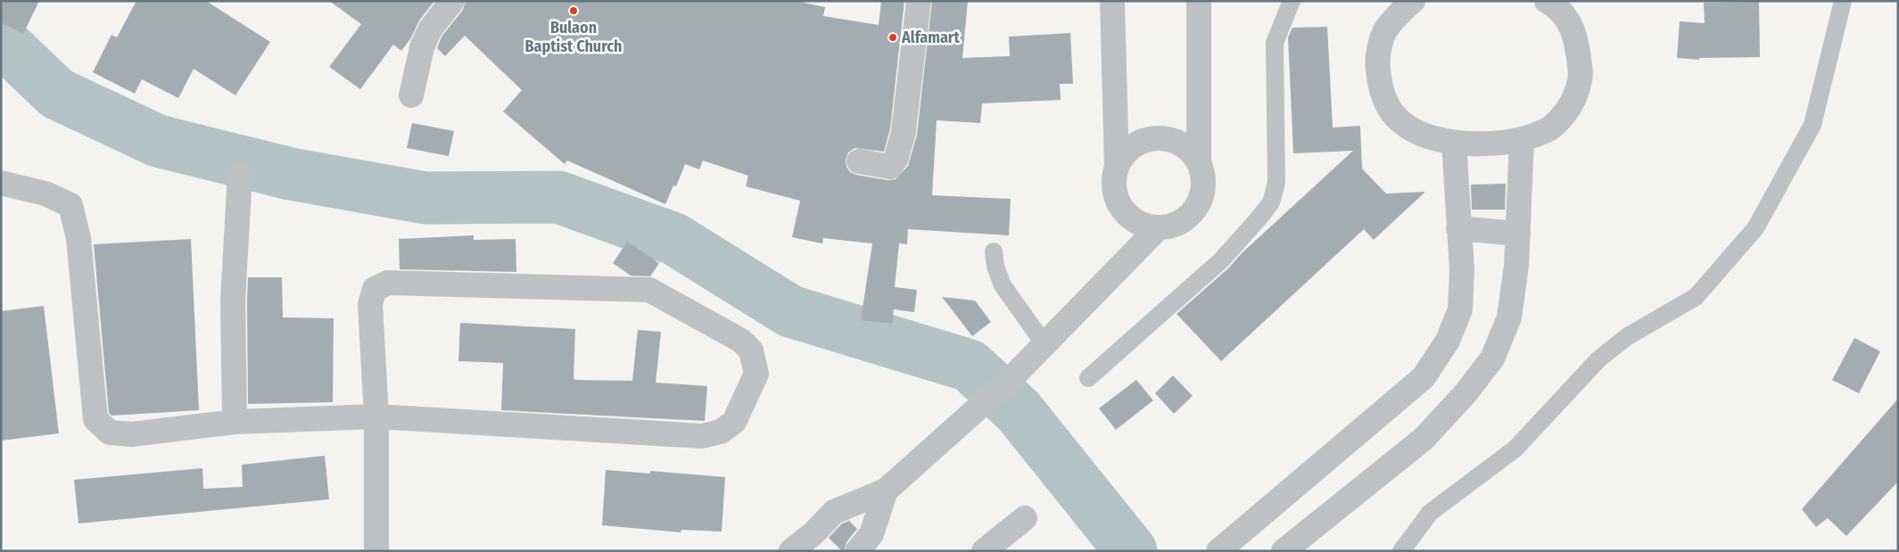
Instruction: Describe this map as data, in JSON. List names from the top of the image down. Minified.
{"places":["Bulaon Baptist Church","Alfamart"]}
